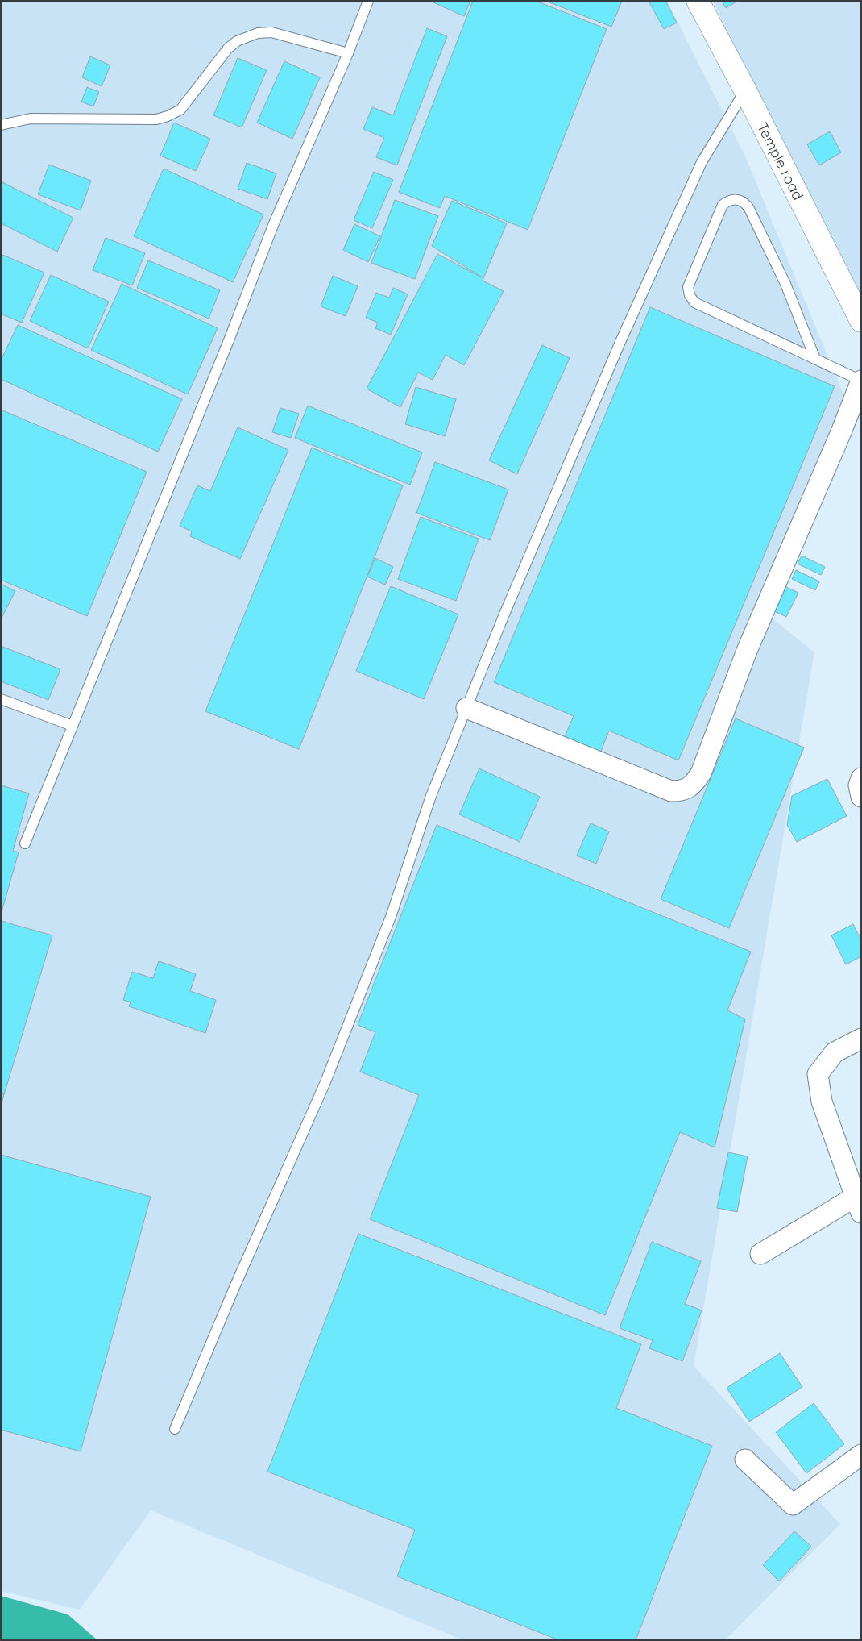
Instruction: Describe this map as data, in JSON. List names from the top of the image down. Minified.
{"streets":{"street":["Temple road"]}}
